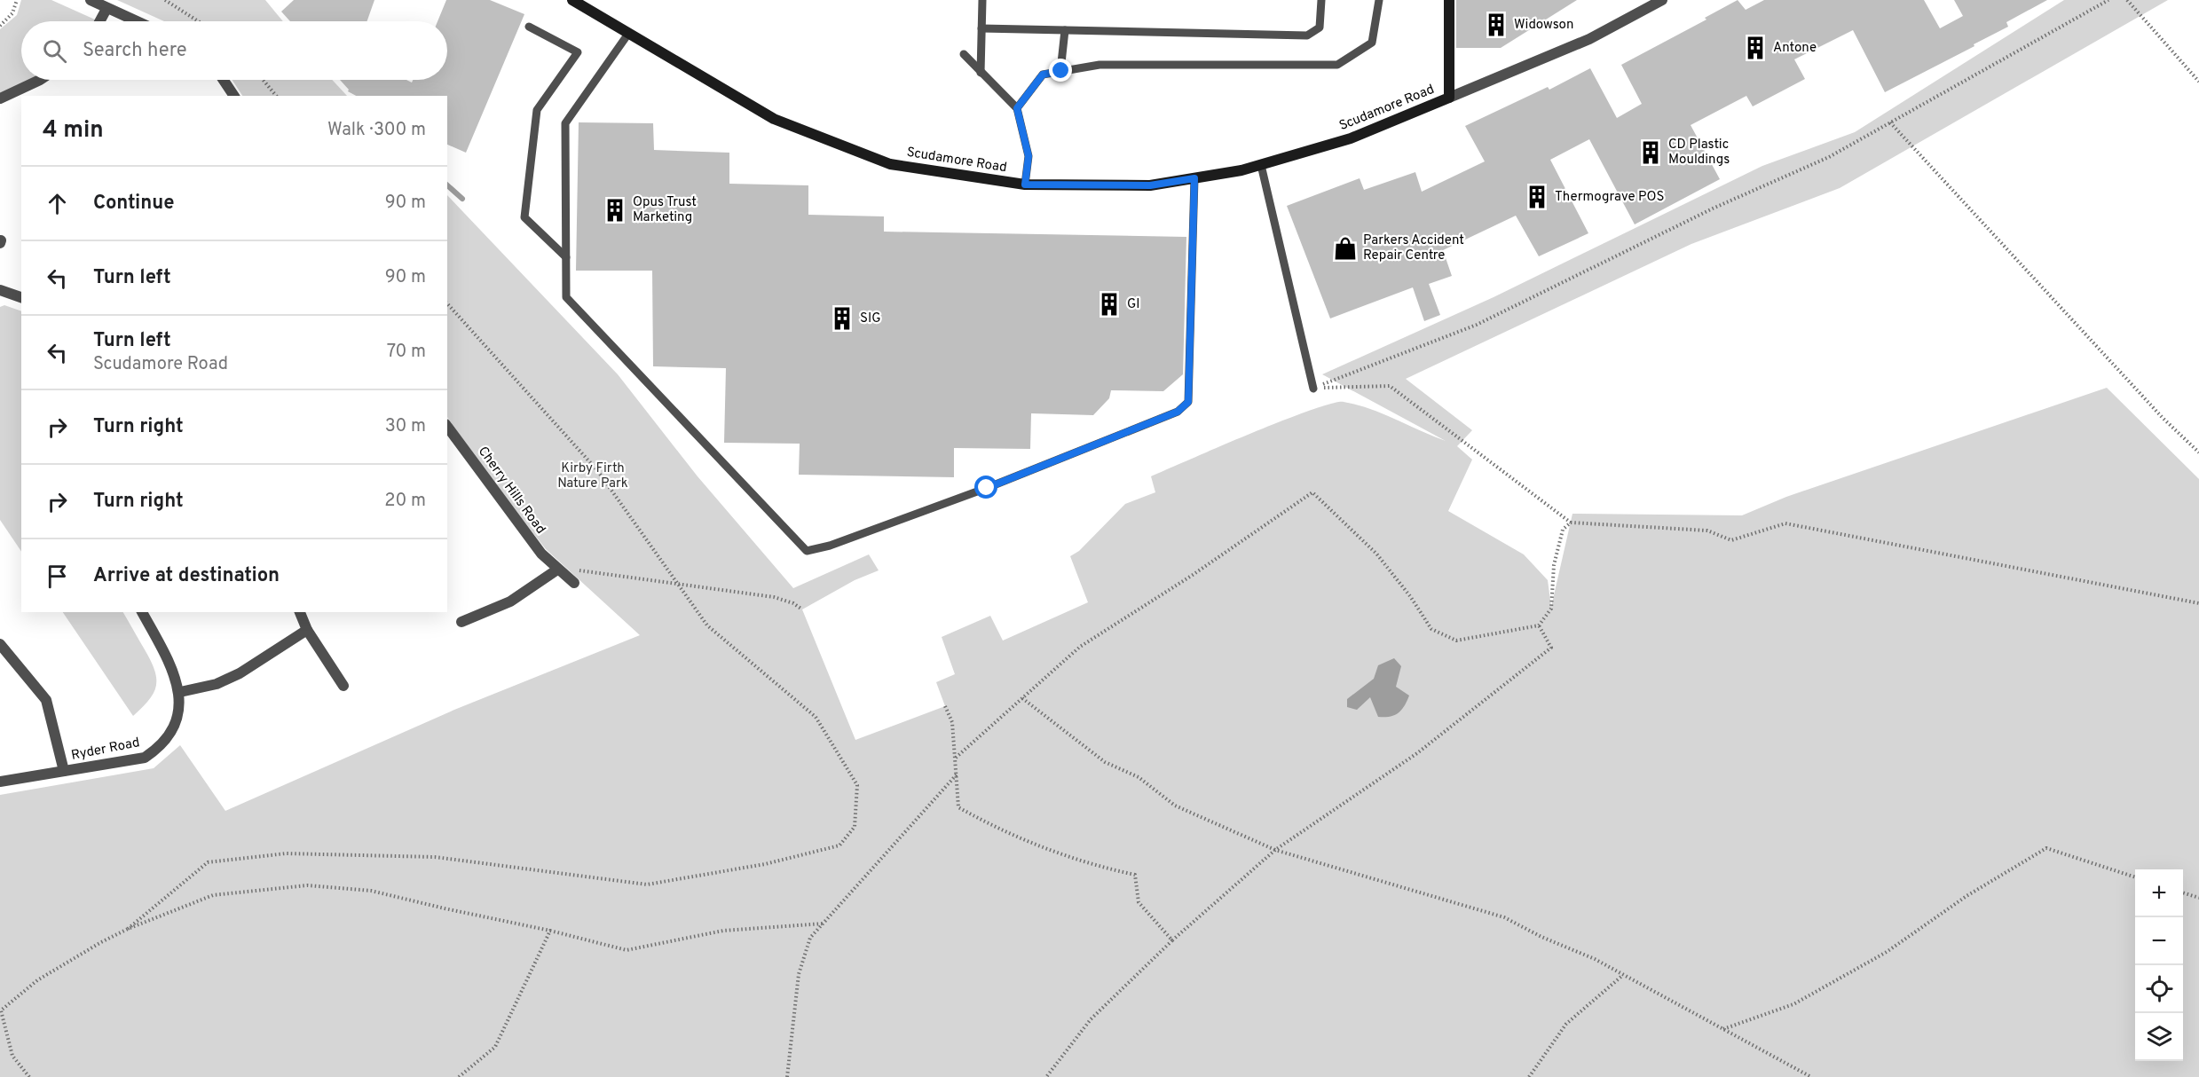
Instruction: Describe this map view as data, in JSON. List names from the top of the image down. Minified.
{"streets":{"street":["Scudamore Road","Cherry Hills Road","Ryder Road"]},"parks":["Kirby Firth Nature Park"],"places":{"building":["Widowson","Antone","CD Plastic Mouldings","Thermograve POS","Opus Trust Marketing","GI","SIG"],"shop":["Parkers Accident Repair Centre"]},"page":{"search":"Search here","heading":["4 min","Walk · 300 m"],"list":[["Continue","90 m"],["Turn left","90 m"],["Turn left","Scudamore Road","70 m"],["Turn right","30 m"],["Turn right","20 m"],"Arrive at destination"],"map_buttons":["+","−"]}}
